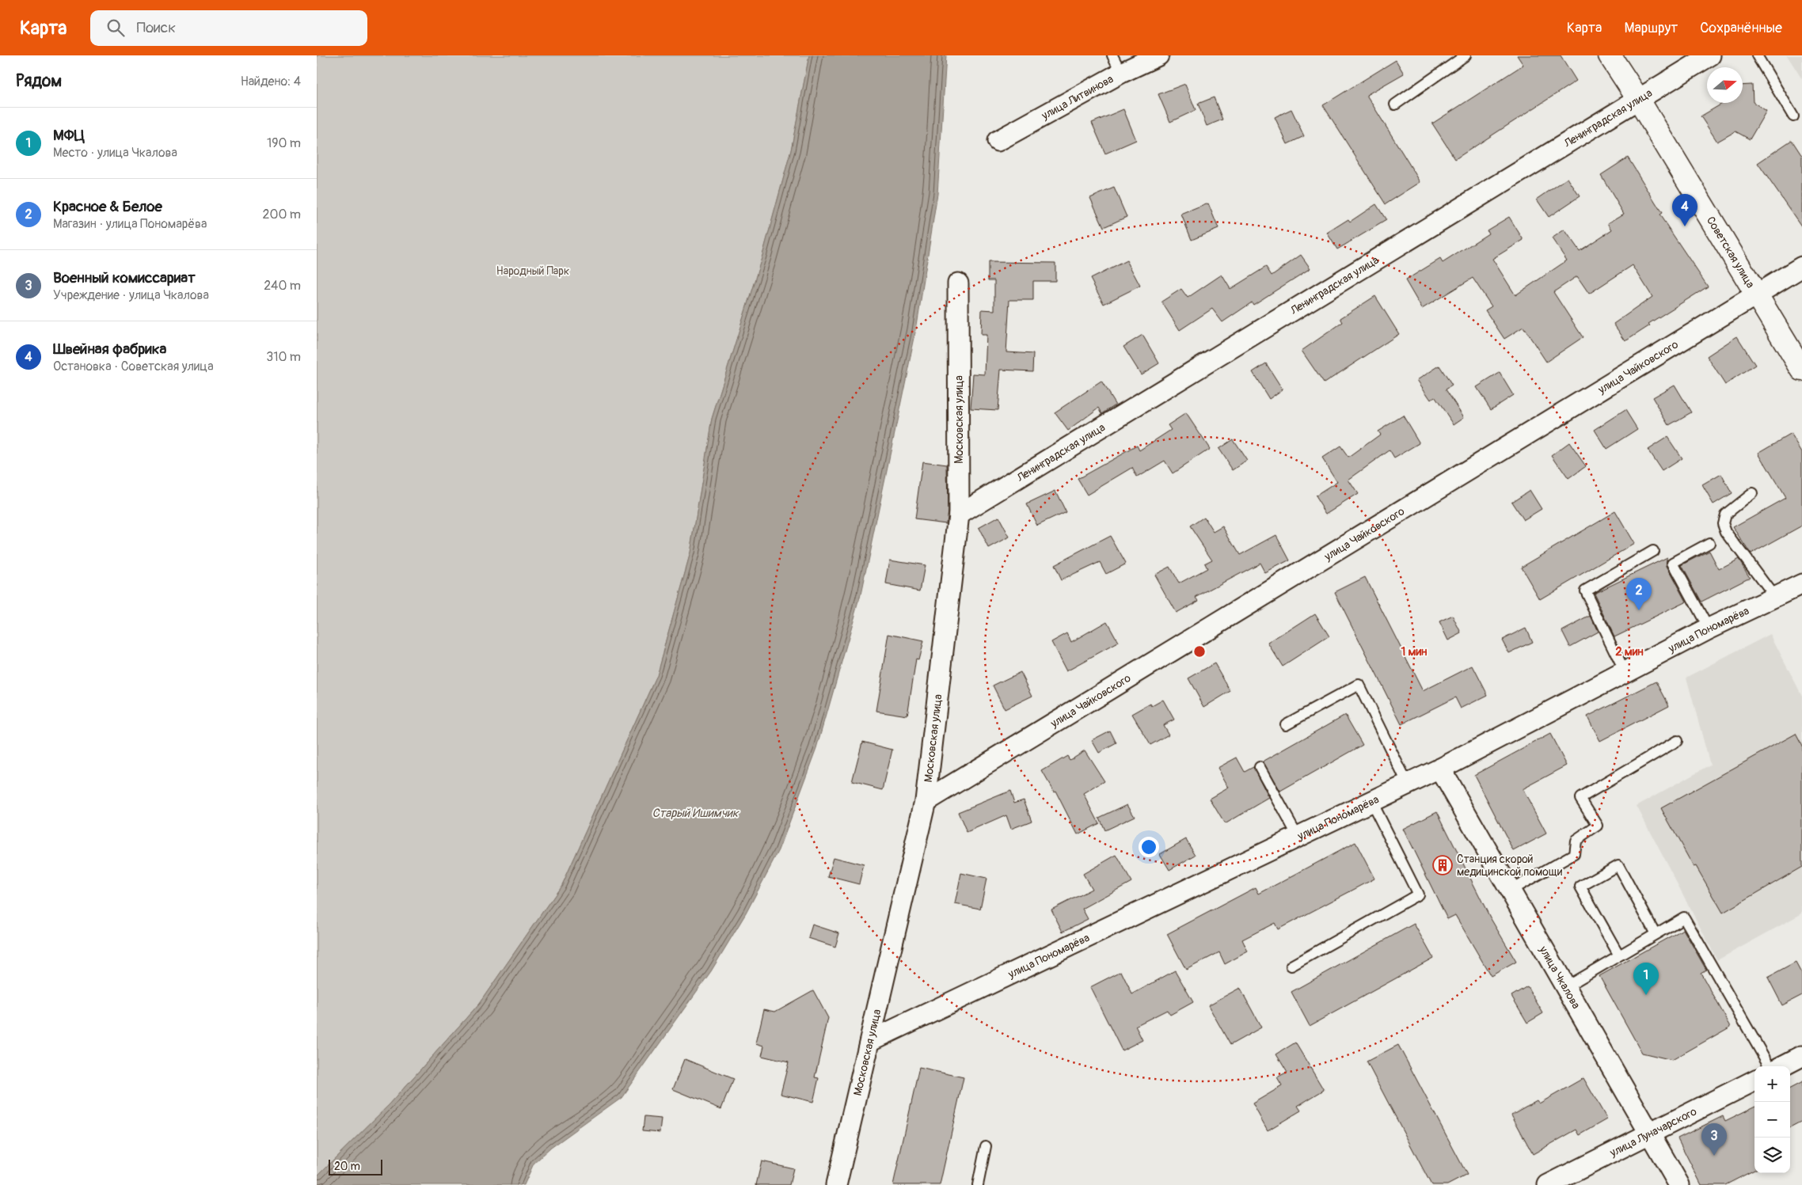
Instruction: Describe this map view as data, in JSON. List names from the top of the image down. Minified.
{"streets":{"main road":["Советская улица"],"street":["улица Литвинова","Ленинградская улица","улица Чайковского","Московская улица","улица Пономарёва","улица Чкалова","улица Луначарского"]},"crossings":[["Ленинградская улица","Советская улица"],["Ленинградская улица","Московская улица"],["Советская улица","улица Чайковского"],["улица Чайковского","Московская улица"],["Московская улица","улица Пономарёва"],["улица Пономарёва","улица Чкалова"],["улица Чкалова","улица Луначарского"]],"water":["Старый Ишимчик"],"parks":["Народный Парк"],"places":{"building":["Станция скорой медицинской помощи"]},"scale_bar":"20 m","north":"right","page":{"header":"Карта","search":"Поиск","nav":["Карта","Маршрут","Сохранённые"],"heading":["Рядом","Найдено: 4"],"list":[{"mark":"1","name":"МФЦ","note":"Место · улица Чкалова","value":"190 m"},{"mark":"2","name":"Красное & Белое","note":"Магазин · улица Пономарёва","value":"200 m"},{"mark":"3","name":"Военный комиссариат","note":"Учреждение · улица Чкалова","value":"240 m"},{"mark":"4","name":"Швейная фабрика","note":"Остановка · Советская улица","value":"310 m"}],"pins":["4","2","1","3"],"map_buttons":["+","−"],"scale":"20 m"},"rings":["1 мин","2 мин"]}
